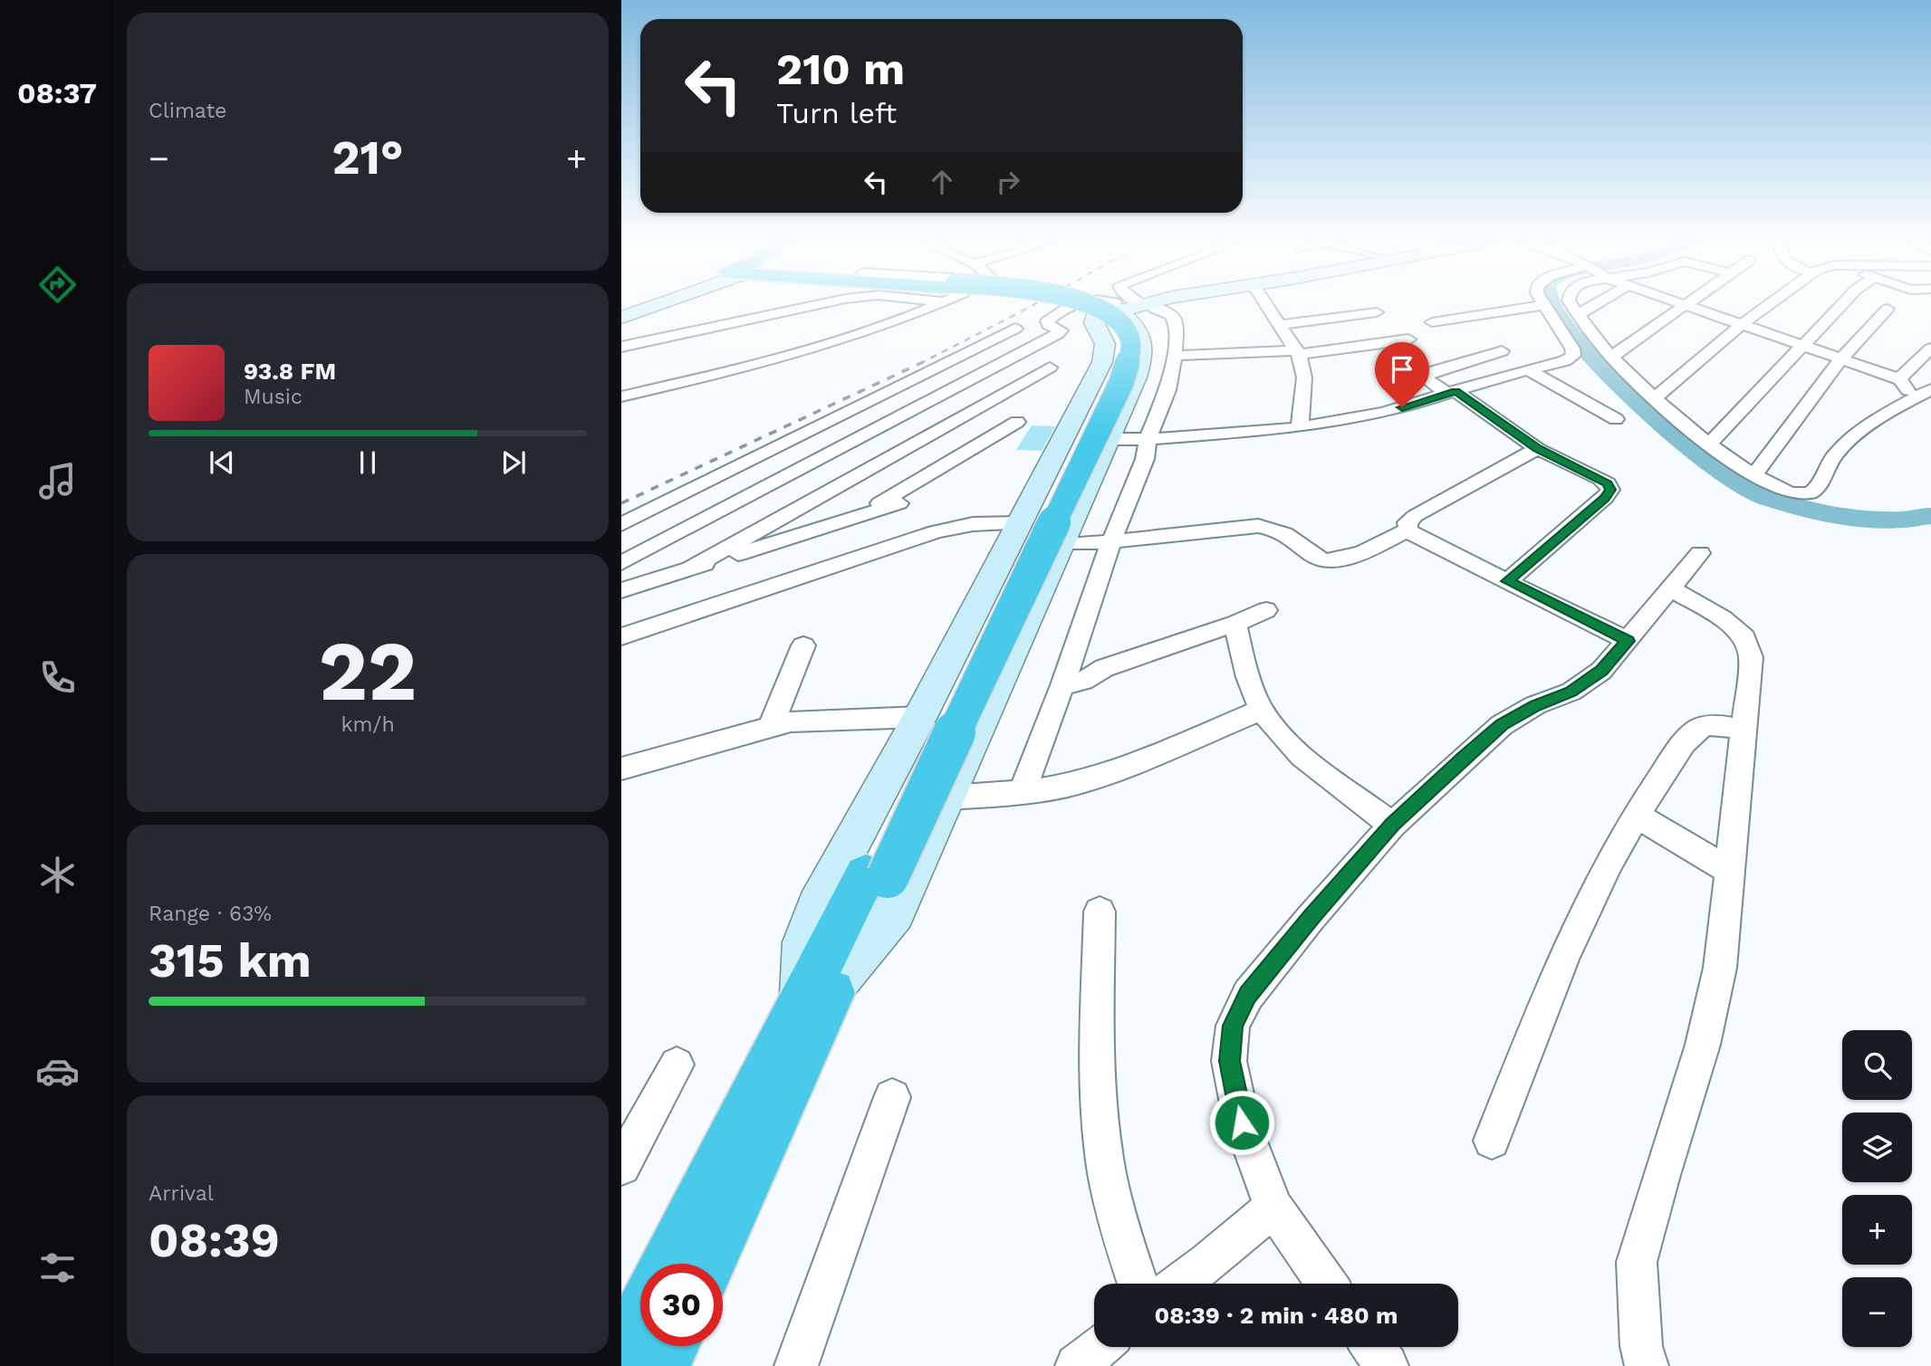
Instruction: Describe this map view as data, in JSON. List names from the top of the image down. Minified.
{"page":{"tabs":"08:37","tile":["Climate",["22","km/h"],["Range · 63%","315 km"],["Arrival","08:39"]],"turn":["210 m","Turn left"],"heat":["−","21°","+"],"song":["93.8 FM","Music"],"map_buttons":["+","−"],"limit":"30","trip":"08:39 · 2 min · 480 m"}}
